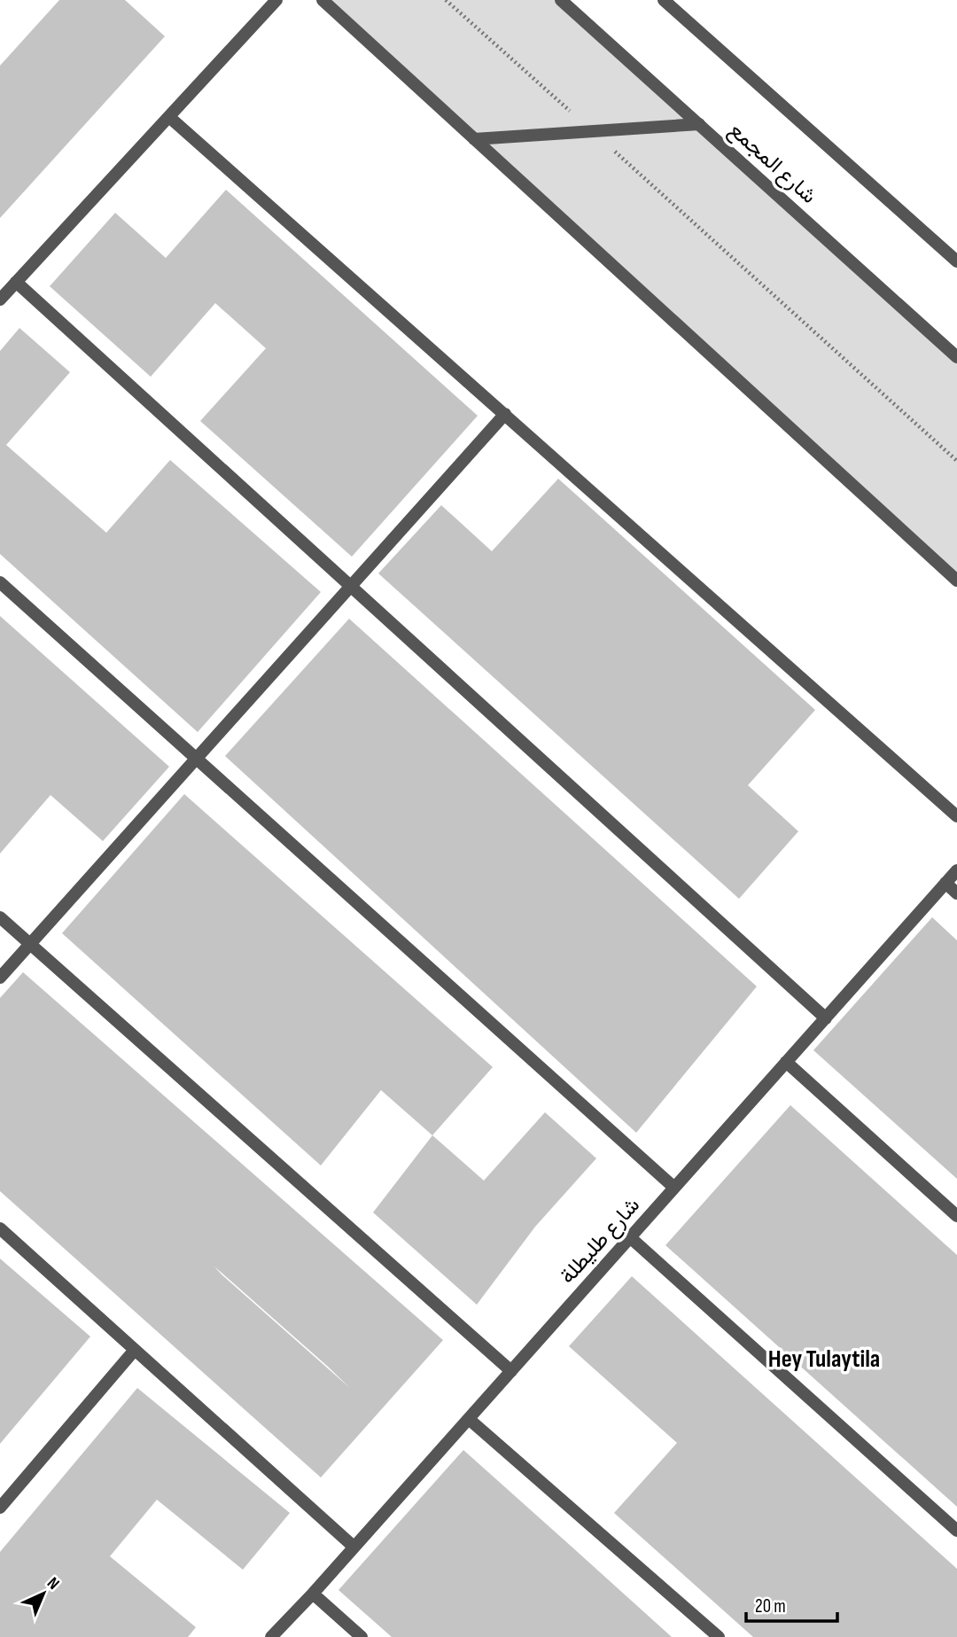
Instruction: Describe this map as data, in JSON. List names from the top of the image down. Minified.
{"streets":{"street":["شارع المجمع","شارع طليطلة"]},"districts":["Hey Tulaytila"],"scale_bar":"20 m","north":"top right"}
